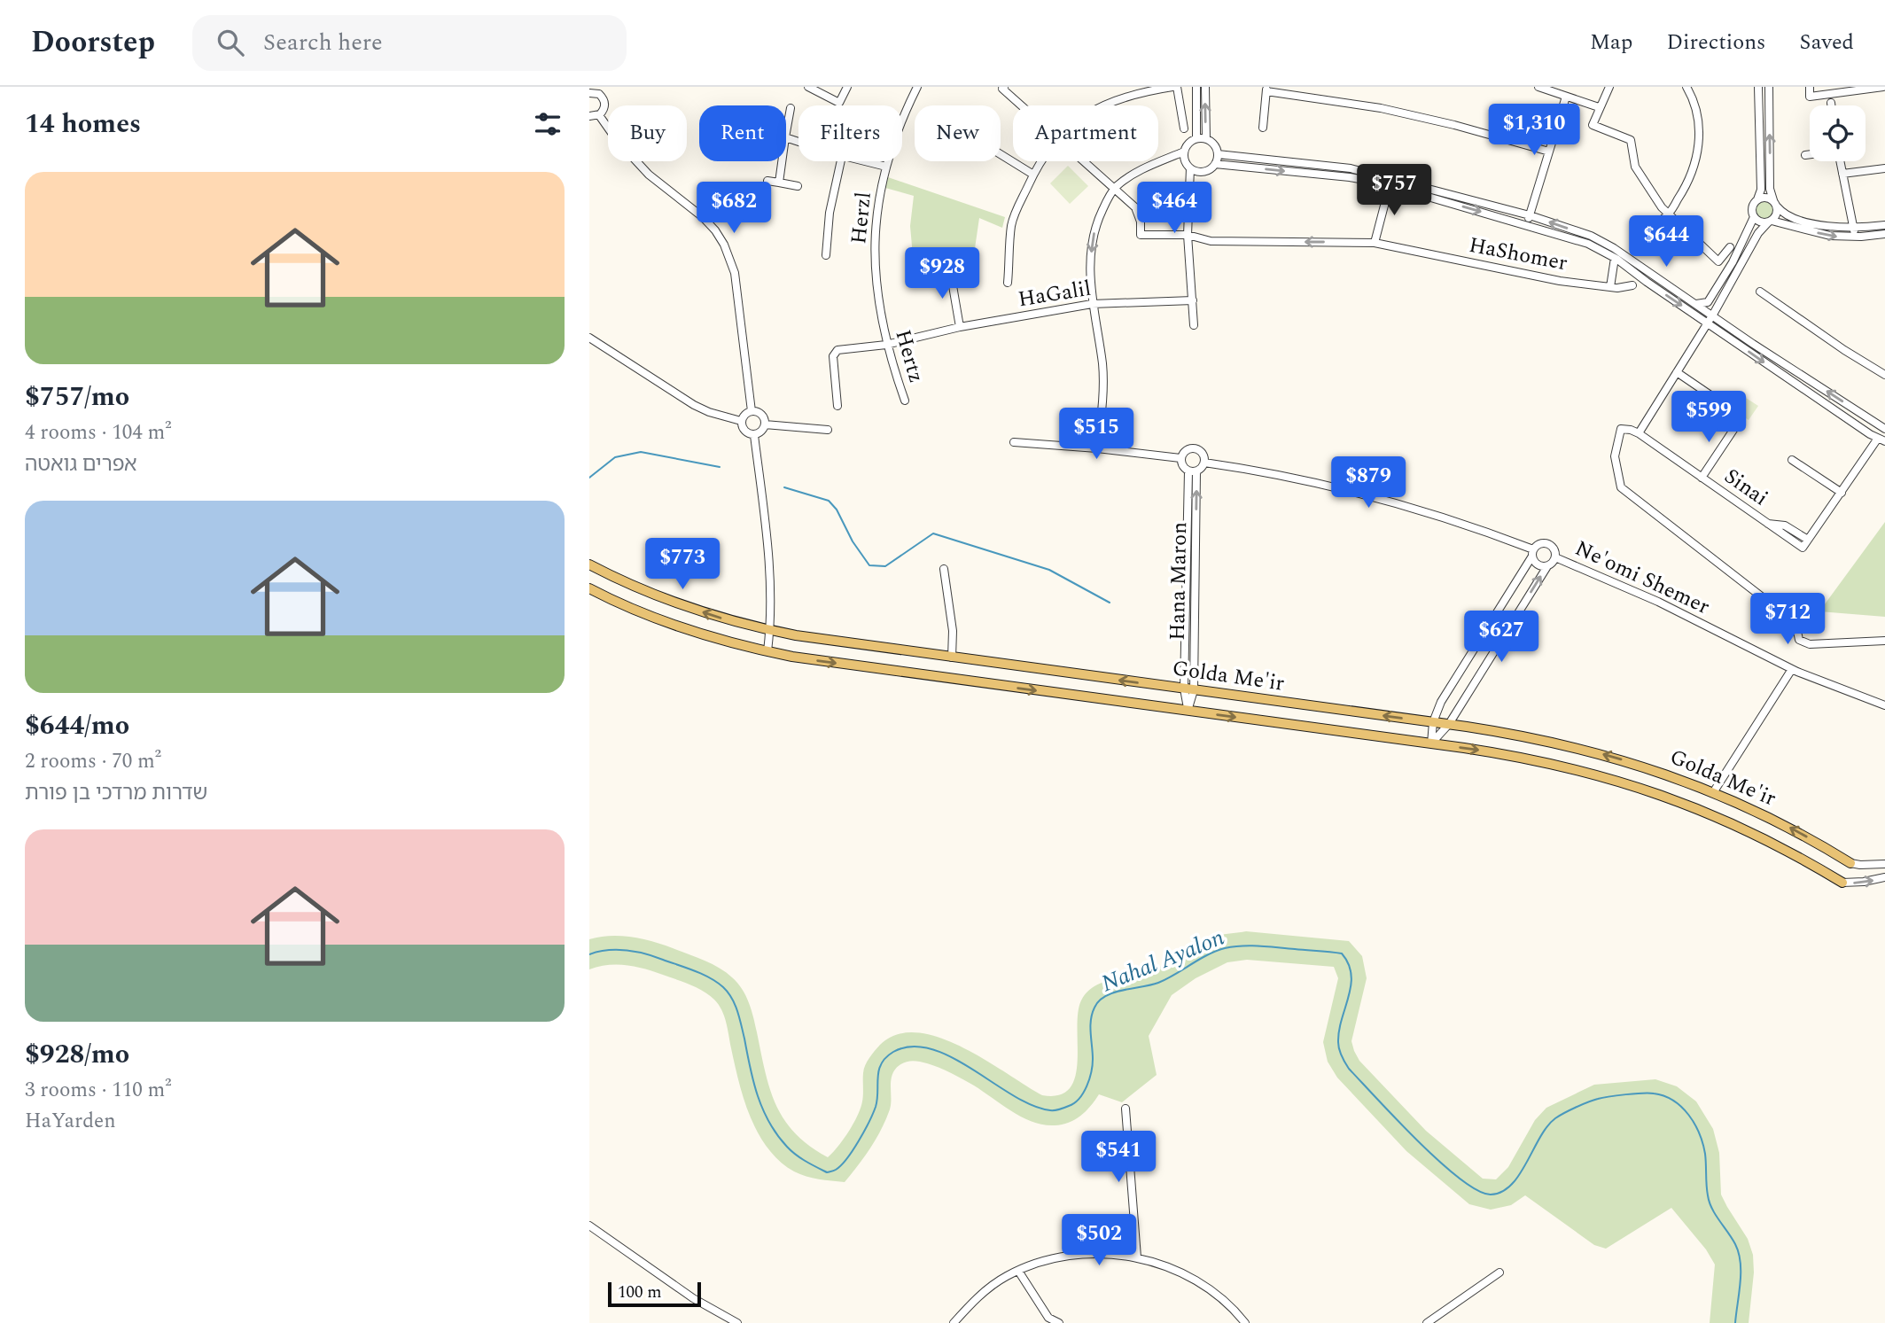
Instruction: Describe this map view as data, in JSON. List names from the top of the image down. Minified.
{"streets":{"main road":["Golda Me'ir"],"street":["Herzl","HaShomer","HaGalil","Hertz","Sinai","Ne'omi Shemer","Hana Maron"]},"crossings":[["Herzl","Hertz"],["HaGalil","Hertz"],["Hana Maron","Golda Me'ir"]],"water":["Nahal Ayalon"],"scale_bar":"100 m","page":{"header":"Doorstep","search":"Search here","nav":["Map","Directions","Saved"],"heading":"14 homes","price":["$1,310","$757","$682","$464","$644","$928","$599","$515","$879","$773","$712","$627","$541","$502"],"chip":["Buy","Rent","Filters","New","Apartment"],"list":[{"name":"$757/mo","note":"4 rooms · 104 m² · אפרים גואטה"},{"name":"$644/mo","note":"2 rooms · 70 m² · שדרות מרדכי בן פורת"},{"name":"$928/mo","note":"3 rooms · 110 m² · HaYarden"}],"scale":"100 m"}}
